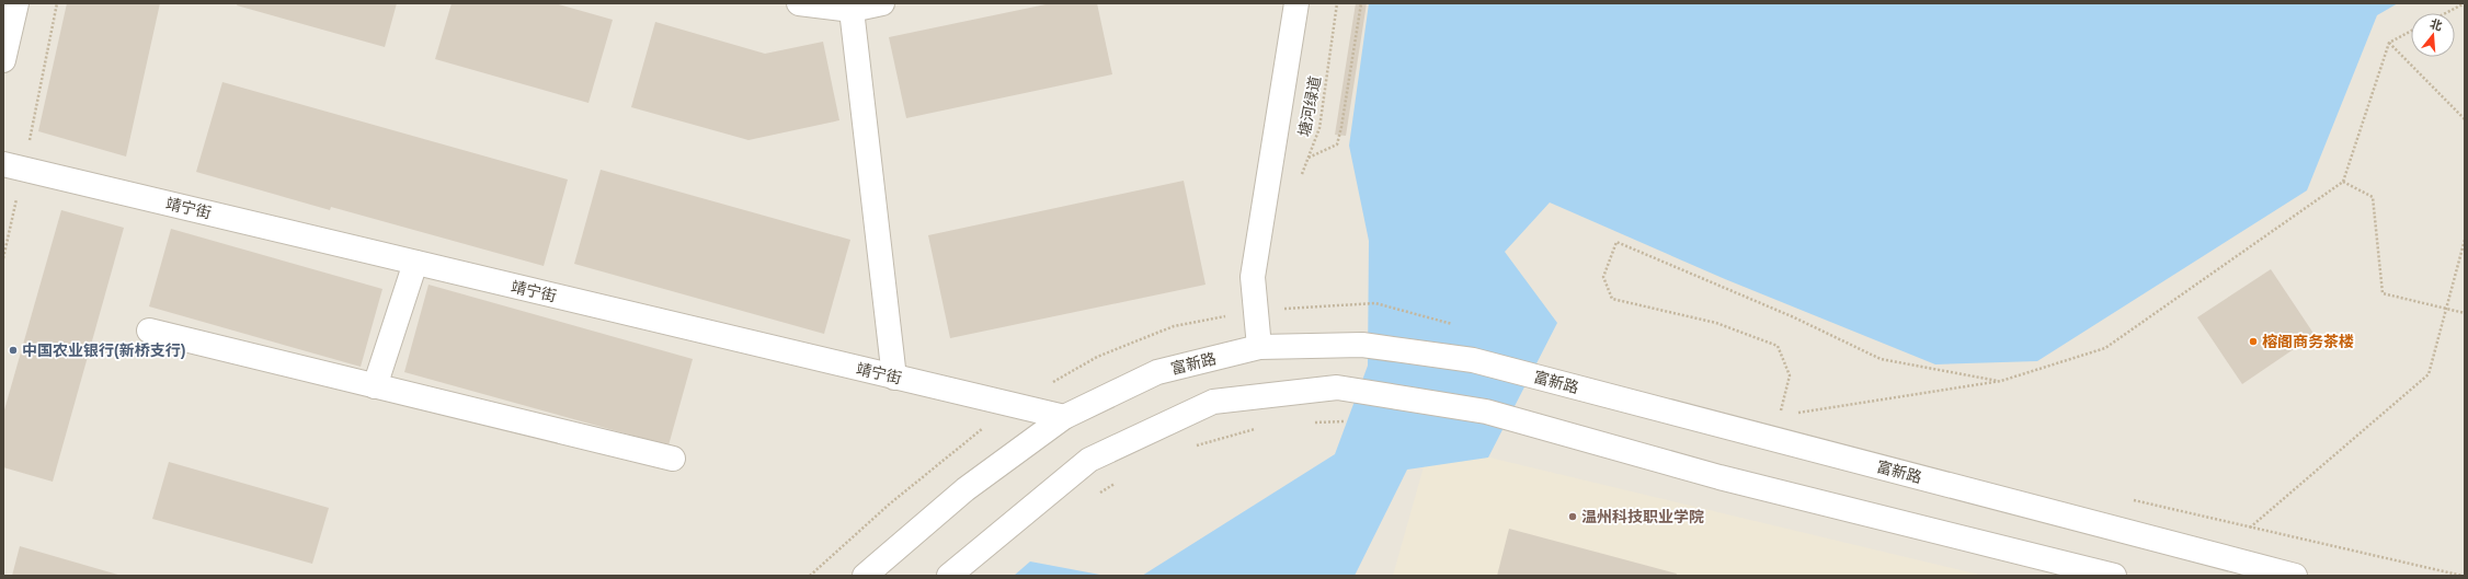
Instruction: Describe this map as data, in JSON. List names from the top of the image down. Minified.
{"streets":{"street":["靖宁街","富新路"],"path":["塘河绿道"]},"crossings":[["靖宁街","富新路"]],"places":["榕阁商务茶楼","中国农业银行(新桥支行)","温州科技职业学院"],"north":"top"}
